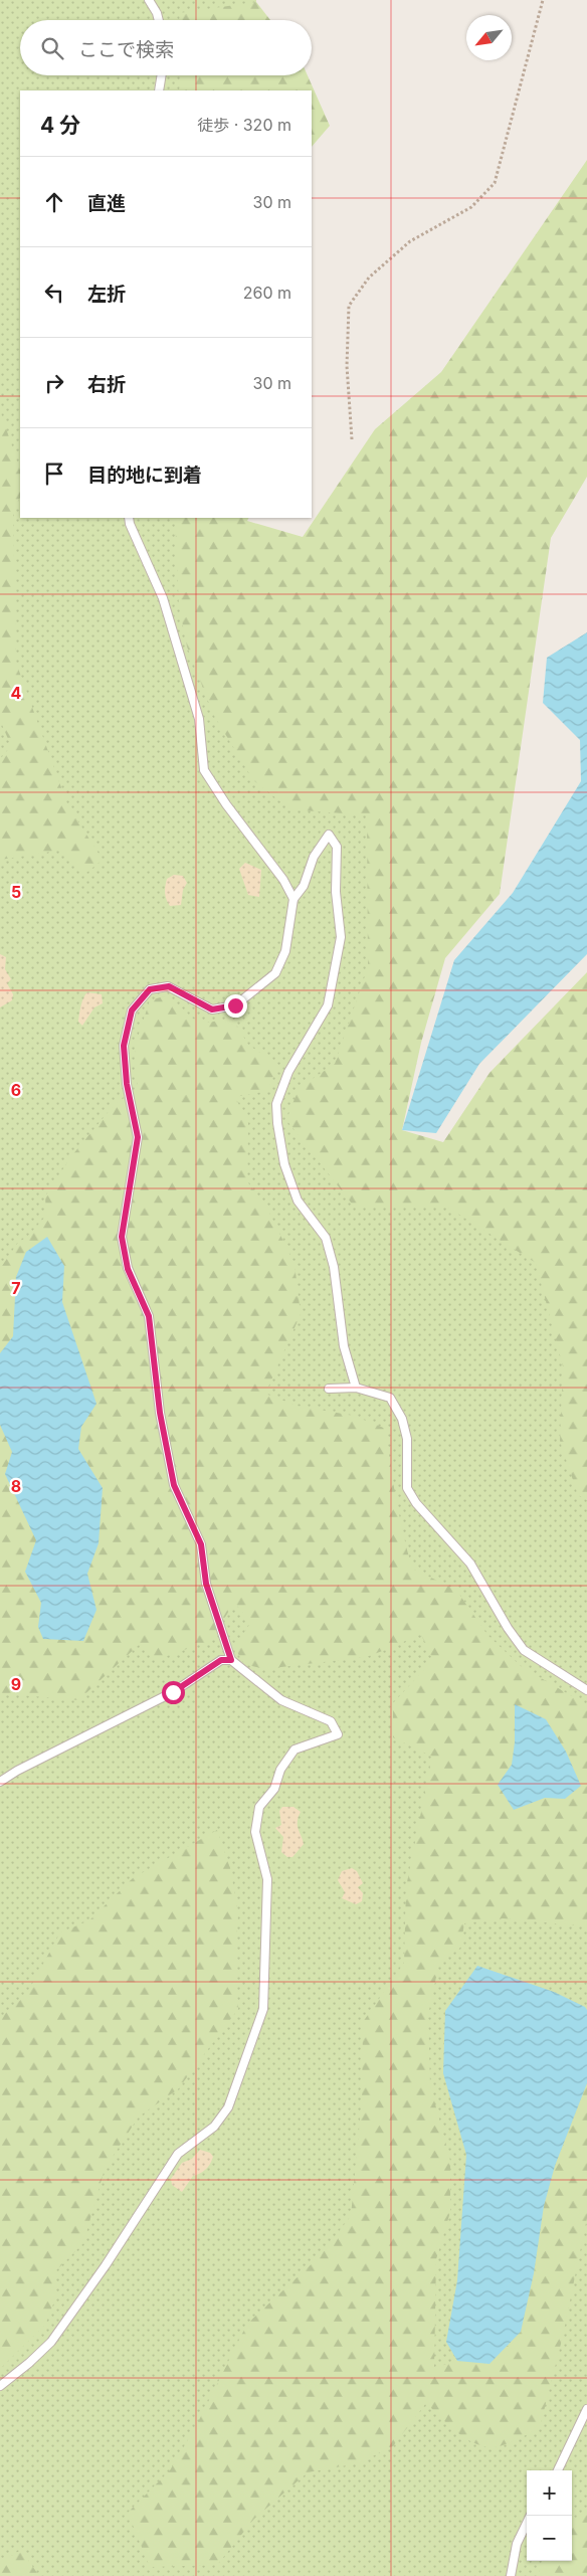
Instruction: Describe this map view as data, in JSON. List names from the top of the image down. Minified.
{"north":"bottom left","page":{"search":"ここで検索","heading":["4 分","徒歩 · 320 m"],"list":[["直進","30 m"],["左折","260 m"],["右折","30 m"],"目的地に到着"],"map_buttons":["+","−"]},"grid":{"rows":["4","5","6","7","8","9"]}}
